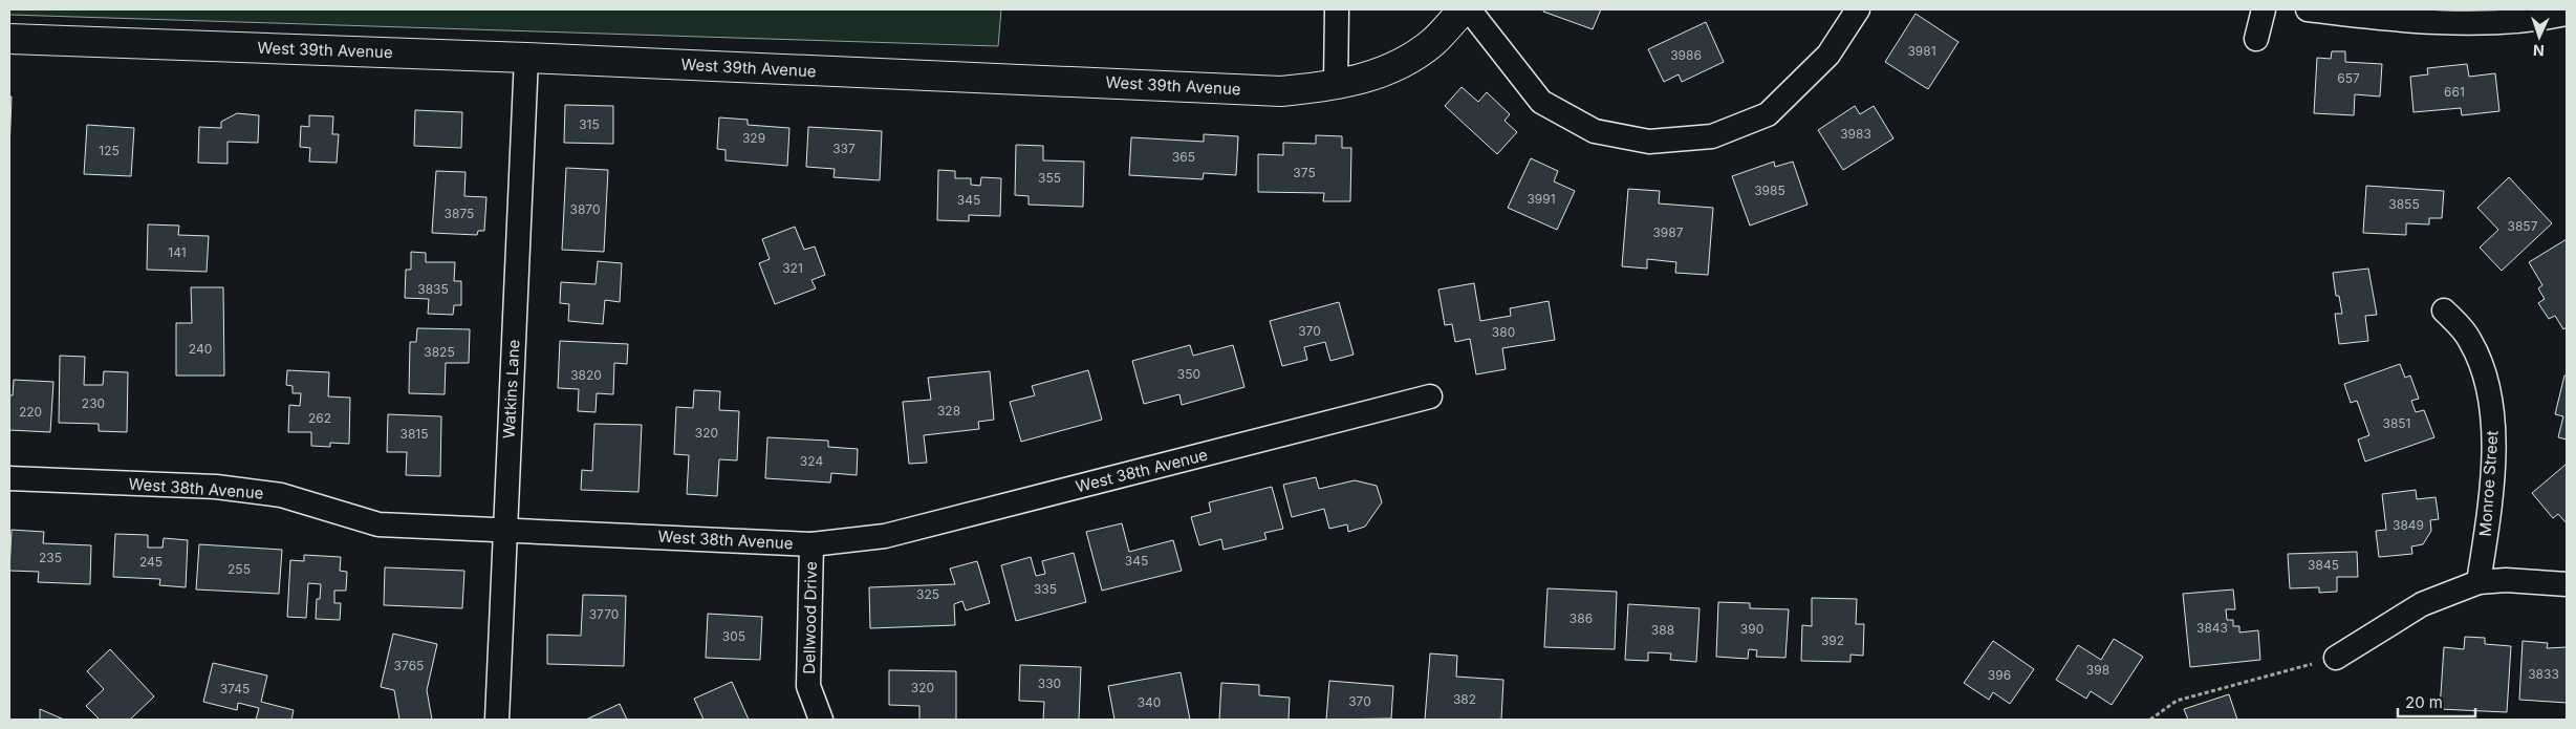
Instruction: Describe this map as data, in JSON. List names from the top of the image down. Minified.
{"streets":{"street":["West 39th Avenue","Watkins Lane","West 38th Avenue","Monroe Street","Dellwood Drive"]},"crossings":[["West 39th Avenue","Watkins Lane"],["Watkins Lane","West 38th Avenue"],["West 38th Avenue","Dellwood Drive"]],"house_numbers":["3981","3986","657","661","315","3983","329","337","125","365","375","355","3985","3991","345","3855","3870","3875","3857","3987","141","321","3835","370","380","240","3825","350","3820","230","328","220","262","3851","320","3815","324","3849","235","345","245","3845","255","335","325","3770","386","3843","390","388","305","392","3765","398","3833","396","330","320","3745","382","370","340"],"scale_bar":"20 m","north":"bottom"}
